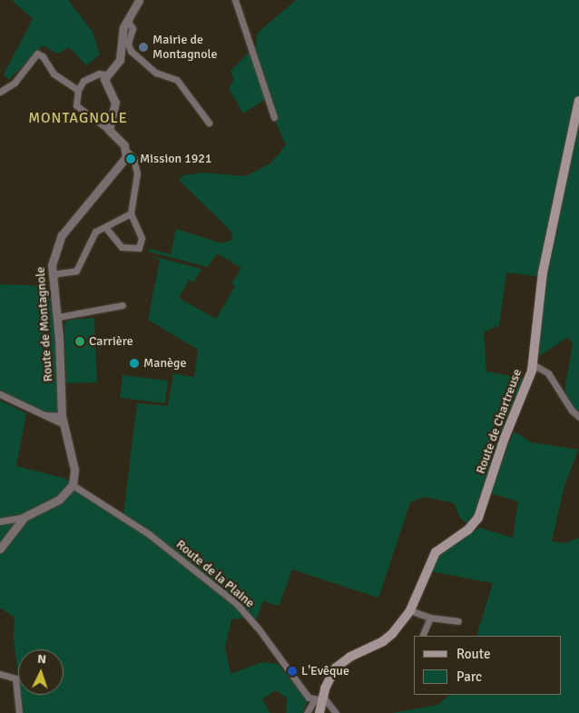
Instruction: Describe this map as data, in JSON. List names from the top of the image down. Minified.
{"streets":{"main road":["Route de Chartreuse"],"street":["Route de Montagnole","Route de la Plaine"]},"crossings":[["Route de Montagnole","Route de la Plaine"],["Route de Chartreuse","Route de la Plaine"]],"districts":["MONTAGNOLE"],"places":["Mairie de Montagnole","Mission 1921","Carrière","Manège","L'Evêque"],"legend":["Route","Parc"],"north":"top"}
